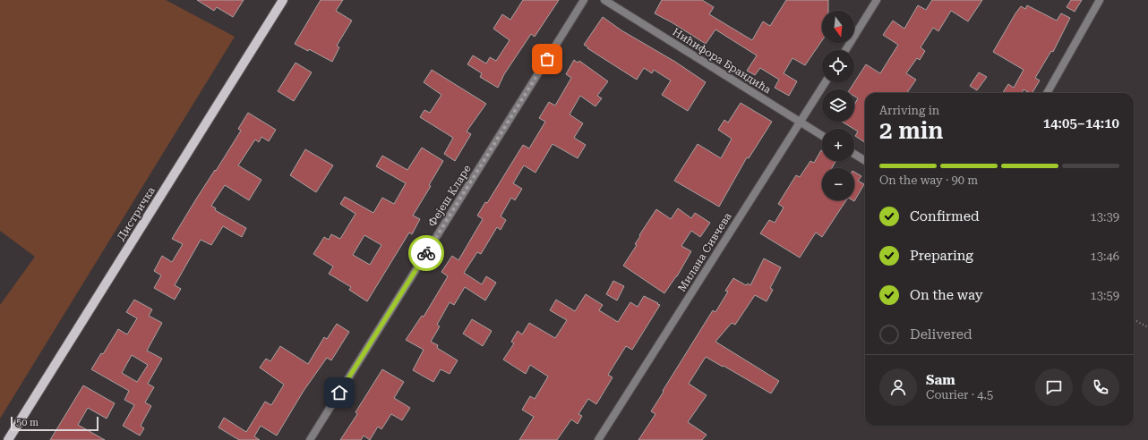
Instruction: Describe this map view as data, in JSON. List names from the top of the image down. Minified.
{"streets":{"main road":["Дистричка"],"street":["Нићифора Брандића","Фејеш Кларе","Милана Сивчева"]},"crossings":[["Нићифора Брандића","Милана Сивчева"]],"scale_bar":"50 m","north":"bottom","page":{"map_buttons":["+","−"],"heading":["2 min","Arriving in","14:05–14:10"],"panel":["Sam","Courier · 4.5"],"bar":"On the way · 90 m","list":[["Confirmed","13:39"],["Preparing","13:46"],["On the way","13:59"],"Delivered"],"scale":"50 m"}}
